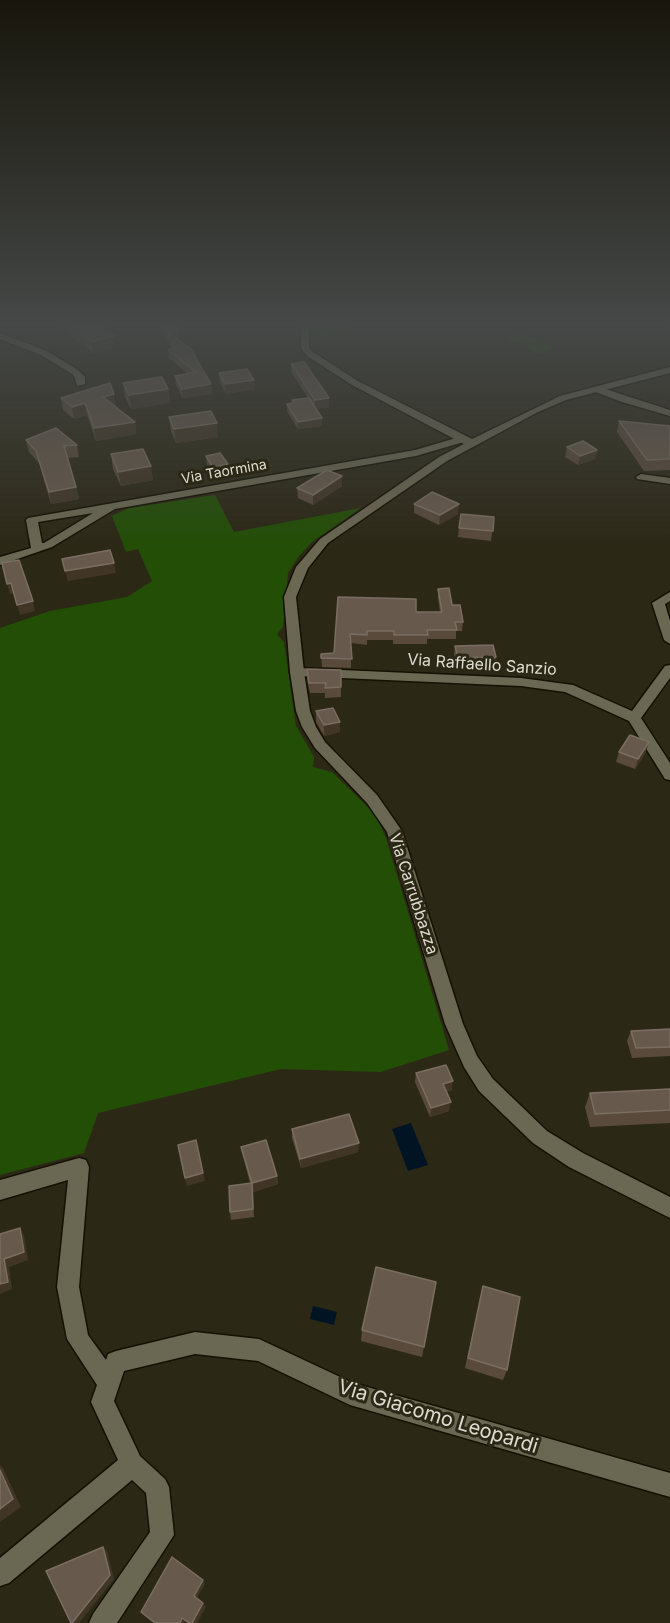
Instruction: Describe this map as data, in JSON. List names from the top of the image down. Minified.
{"streets":{"street":["Via Taormina","Via Raffaello Sanzio","Via Carrubbazza","Via Giacomo Leopardi"]},"crossings":[["Via Taormina","Via Carrubbazza"],["Via Raffaello Sanzio","Via Carrubbazza"]]}
